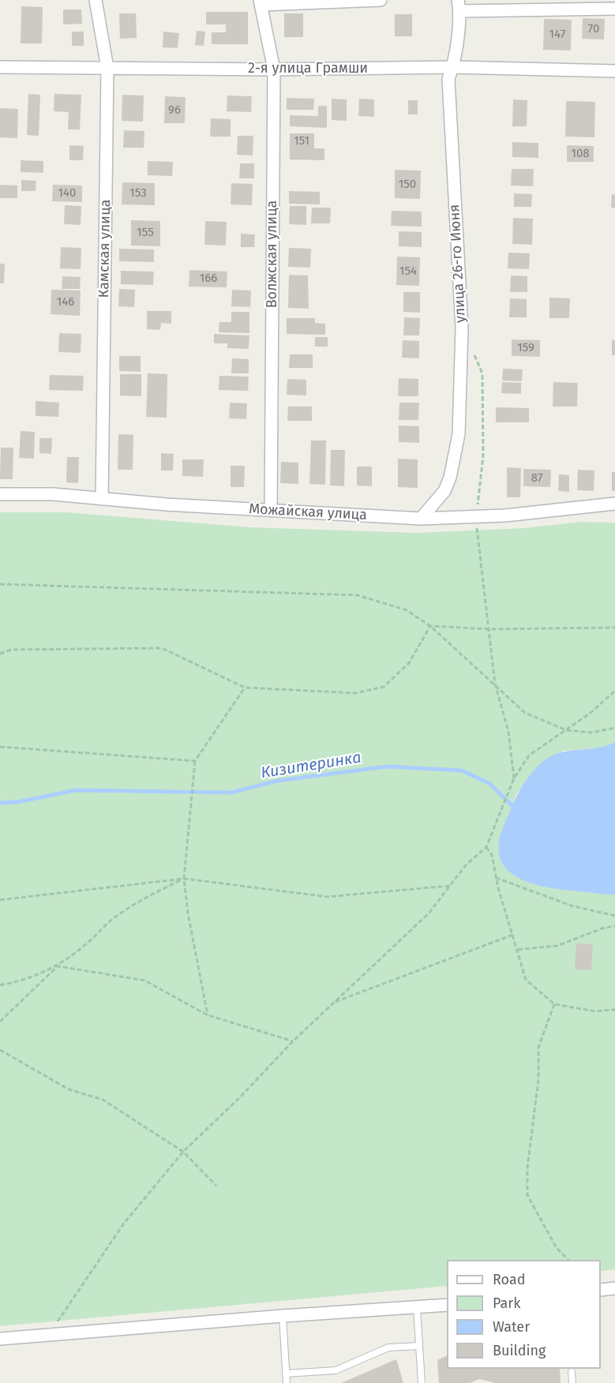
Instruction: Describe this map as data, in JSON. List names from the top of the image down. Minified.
{"streets":{"street":["2-я улица Грамши","Камская улица","Волжская улица","улица 26-го Июня","Можайская улица"]},"crossings":[["2-я улица Грамши","Камская улица"],["2-я улица Грамши","Волжская улица"],["2-я улица Грамши","улица 26-го Июня"],["Камская улица","Можайская улица"],["Волжская улица","Можайская улица"],["улица 26-го Июня","Можайская улица"]],"water":["Кизитеринка"],"house_numbers":["70","147","96","151","108","150","140","153","155","154","166","146","159","87"],"legend":["Road","Park","Water","Building"]}
